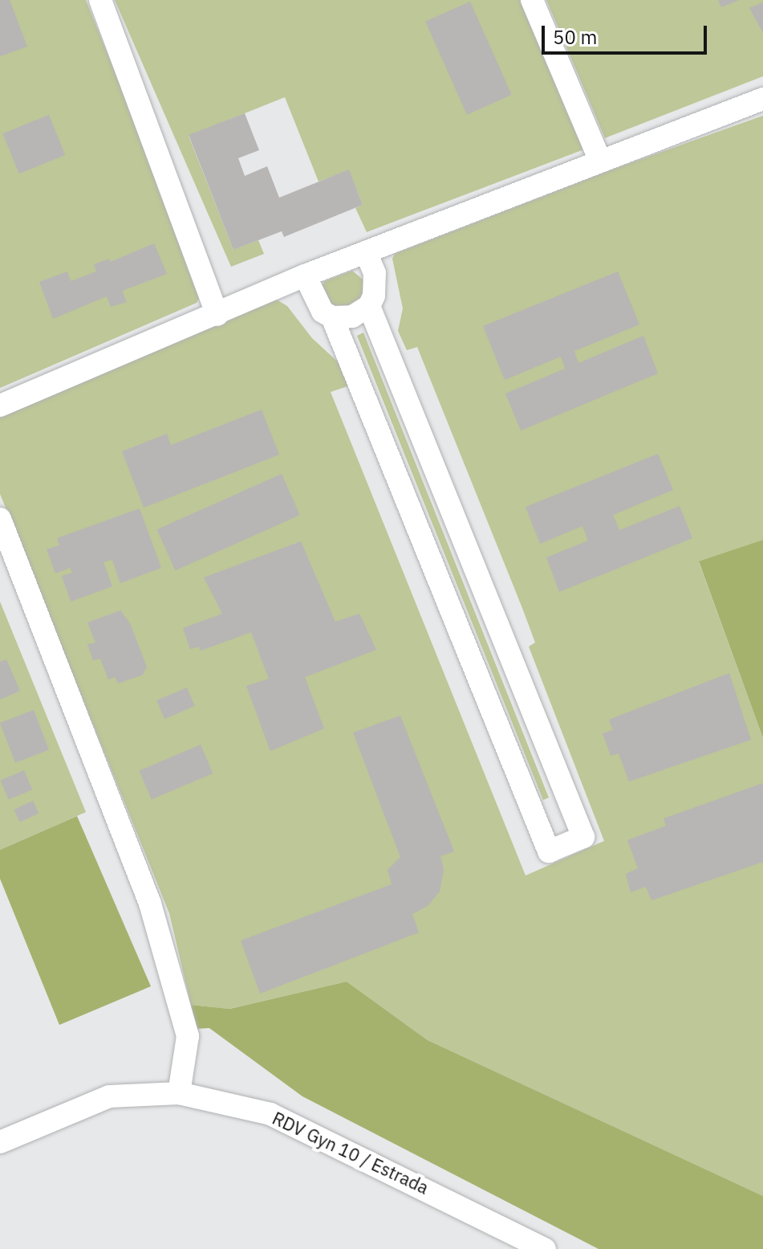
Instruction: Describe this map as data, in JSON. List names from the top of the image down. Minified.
{"streets":{"street":["RDV Gyn 10 / Estrada"]},"scale_bar":"50 m"}
